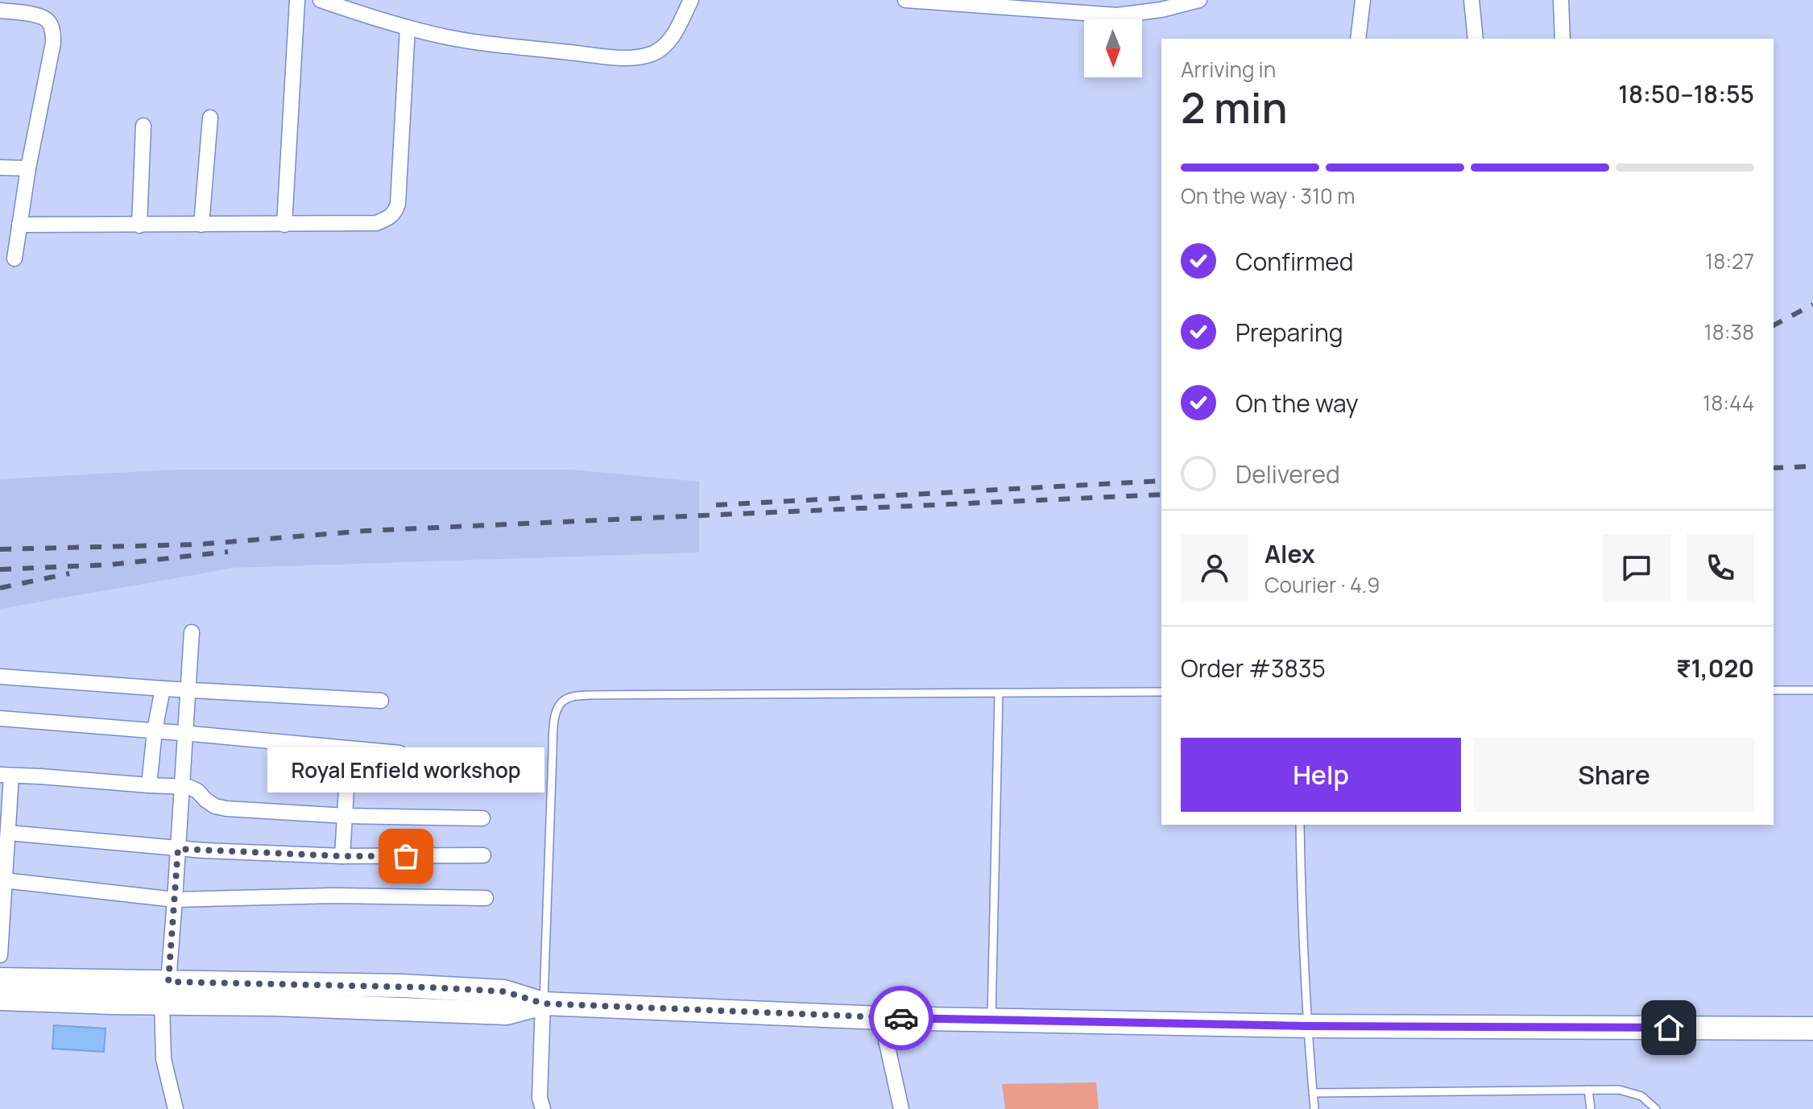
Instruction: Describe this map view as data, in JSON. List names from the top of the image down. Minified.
{"places":["Royal Enfield workshop"],"north":"bottom","page":{"heading":["2 min","Arriving in","18:50–18:55"],"panel":["Alex","Courier · 4.9","Order #3835","₹1,020"],"bar":"On the way · 310 m","list":[["Confirmed","18:27"],["Preparing","18:38"],["On the way","18:44"],"Delivered"],"buttons":["Help","Share"],"bubble":"Royal Enfield workshop"}}
